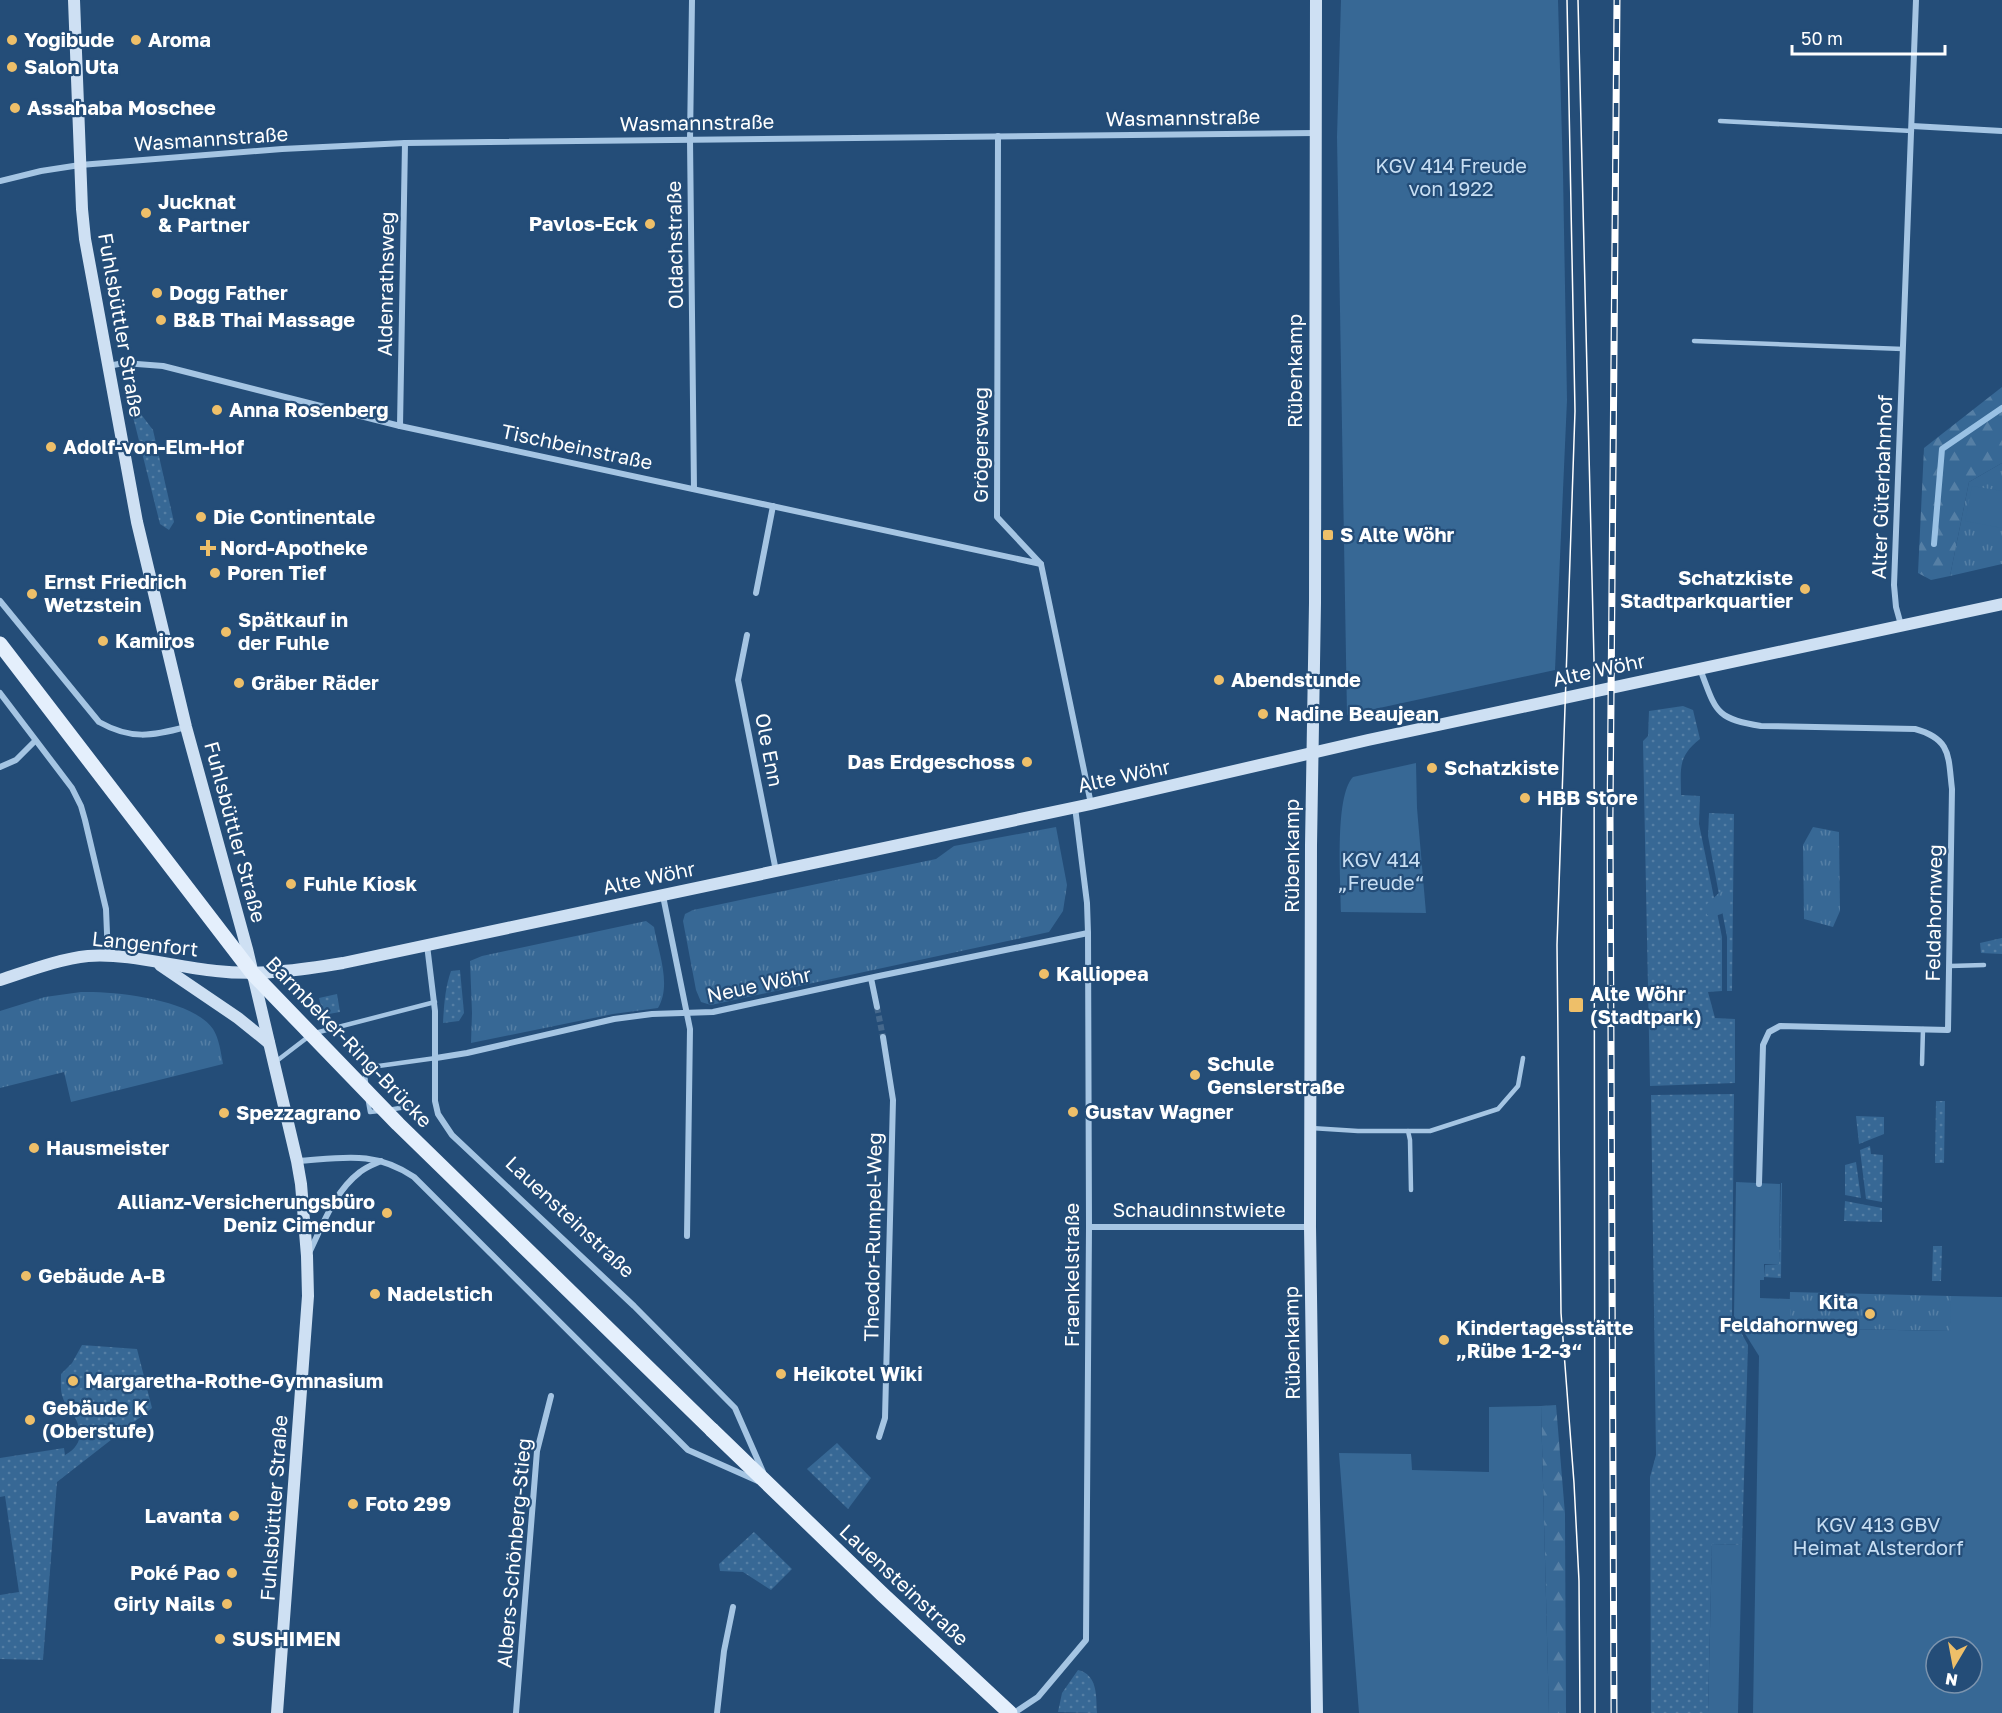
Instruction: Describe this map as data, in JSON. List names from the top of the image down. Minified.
{"streets":{"main road":["Barmbeker-Ring-Brücke","Lauensteinstraße"],"street":["Wasmannstraße","Oldachstraße","Aldenrathsweg","Fuhlsbüttler Straße","Rübenkamp","Grögersweg","Tischbeinstraße","Alter Güterbahnhof","Alte Wöhr","Ole Enn","Feldahornweg","Langenfort","Neue Wöhr","Schaudinnstwiete","Theodor-Rumpel-Weg","Fraenkelstraße","Albers-Schönberg-Stieg"]},"crossings":[["Wasmannstraße","Oldachstraße"],["Wasmannstraße","Aldenrathsweg"],["Wasmannstraße","Fuhlsbüttler Straße"],["Wasmannstraße","Rübenkamp"],["Wasmannstraße","Grögersweg"],["Oldachstraße","Tischbeinstraße"],["Aldenrathsweg","Tischbeinstraße"],["Fuhlsbüttler Straße","Tischbeinstraße"],["Fuhlsbüttler Straße","Alte Wöhr"],["Fuhlsbüttler Straße","Langenfort"],["Fuhlsbüttler Straße","Lauensteinstraße"],["Rübenkamp","Alte Wöhr"],["Rübenkamp","Schaudinnstwiete"],["Grögersweg","Tischbeinstraße"],["Alter Güterbahnhof","Alte Wöhr"],["Alte Wöhr","Ole Enn"],["Alte Wöhr","Feldahornweg"],["Alte Wöhr","Langenfort"],["Alte Wöhr","Lauensteinstraße"],["Alte Wöhr","Fraenkelstraße"],["Neue Wöhr","Lauensteinstraße"],["Neue Wöhr","Fraenkelstraße"],["Barmbeker-Ring-Brücke","Lauensteinstraße"],["Schaudinnstwiete","Fraenkelstraße"],["Lauensteinstraße","Fraenkelstraße"]],"parks":["KGV 414 Freude von 1922","KGV 414 „Freude“","KGV 413 GBV Heimat Alsterdorf"],"places":{"other":["Yogibude","Aroma","Salon Uta","Assahaba Moschee","Jucknat & Partner","Pavlos-Eck","Dogg Father","B&B Thai Massage","Anna Rosenberg","Adolf-von-Elm-Hof","Die Continentale","Poren Tief","Schatzkiste Stadtparkquartier","Ernst Friedrich Wetzstein","Spätkauf in der Fuhle","Kamiros","Abendstunde","Gräber Räder","Nadine Beaujean","Das Erdgeschoss","Schatzkiste","HBB Store","Fuhle Kiosk","Kalliopea","Schule Genslerstraße","Gustav Wagner","Spezzagrano","Hausmeister","Allianz-Versicherungsbüro Deniz Cimendur","Gebäude A-B","Nadelstich","Kita Feldahornweg","Kindertagesstätte „Rübe 1-2-3“","Heikotel Wiki","Margaretha-Rothe-Gymnasium","Gebäude K (Oberstufe)","Foto 299","Lavanta","Poké Pao","Girly Nails","SUSHIMEN"],"transit":["S Alte Wöhr","Alte Wöhr (Stadtpark)"],"health":["Nord-Apotheke"]},"scale_bar":"50 m","north":"bottom"}
